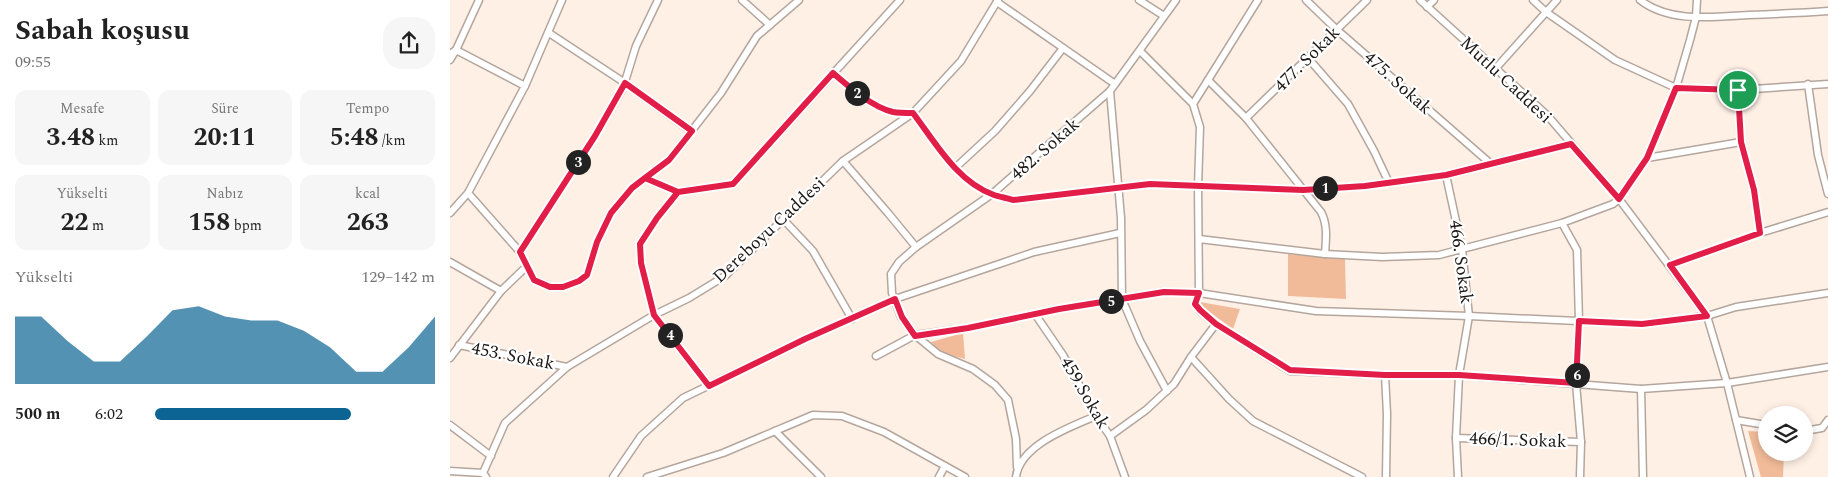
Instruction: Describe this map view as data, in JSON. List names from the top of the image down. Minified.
{"streets":{"street":["477. Sokak","Mutlu Caddesi","475. Sokak","482. Sokak","Dereboyu Caddesi","466. Sokak","453. Sokak","459.Sokak","466/1. Sokak"]},"crossings":[["477. Sokak","475. Sokak"],["Dereboyu Caddesi","453. Sokak"],["466. Sokak","466/1. Sokak"]],"page":{"heading":["Sabah koşusu","09:55"],"pins":["2","3","1","5","4","6"],"stats":[["Mesafe","3.48 km"],["Süre","20:11"],["Tempo","5:48 /km"],["Yükselti","22 m"],["Nabız","158 bpm"],["kcal","263"]],"chart":["Yükselti","129–142 m"],"list":[{"name":"500 m","note":"6:02"}]}}
